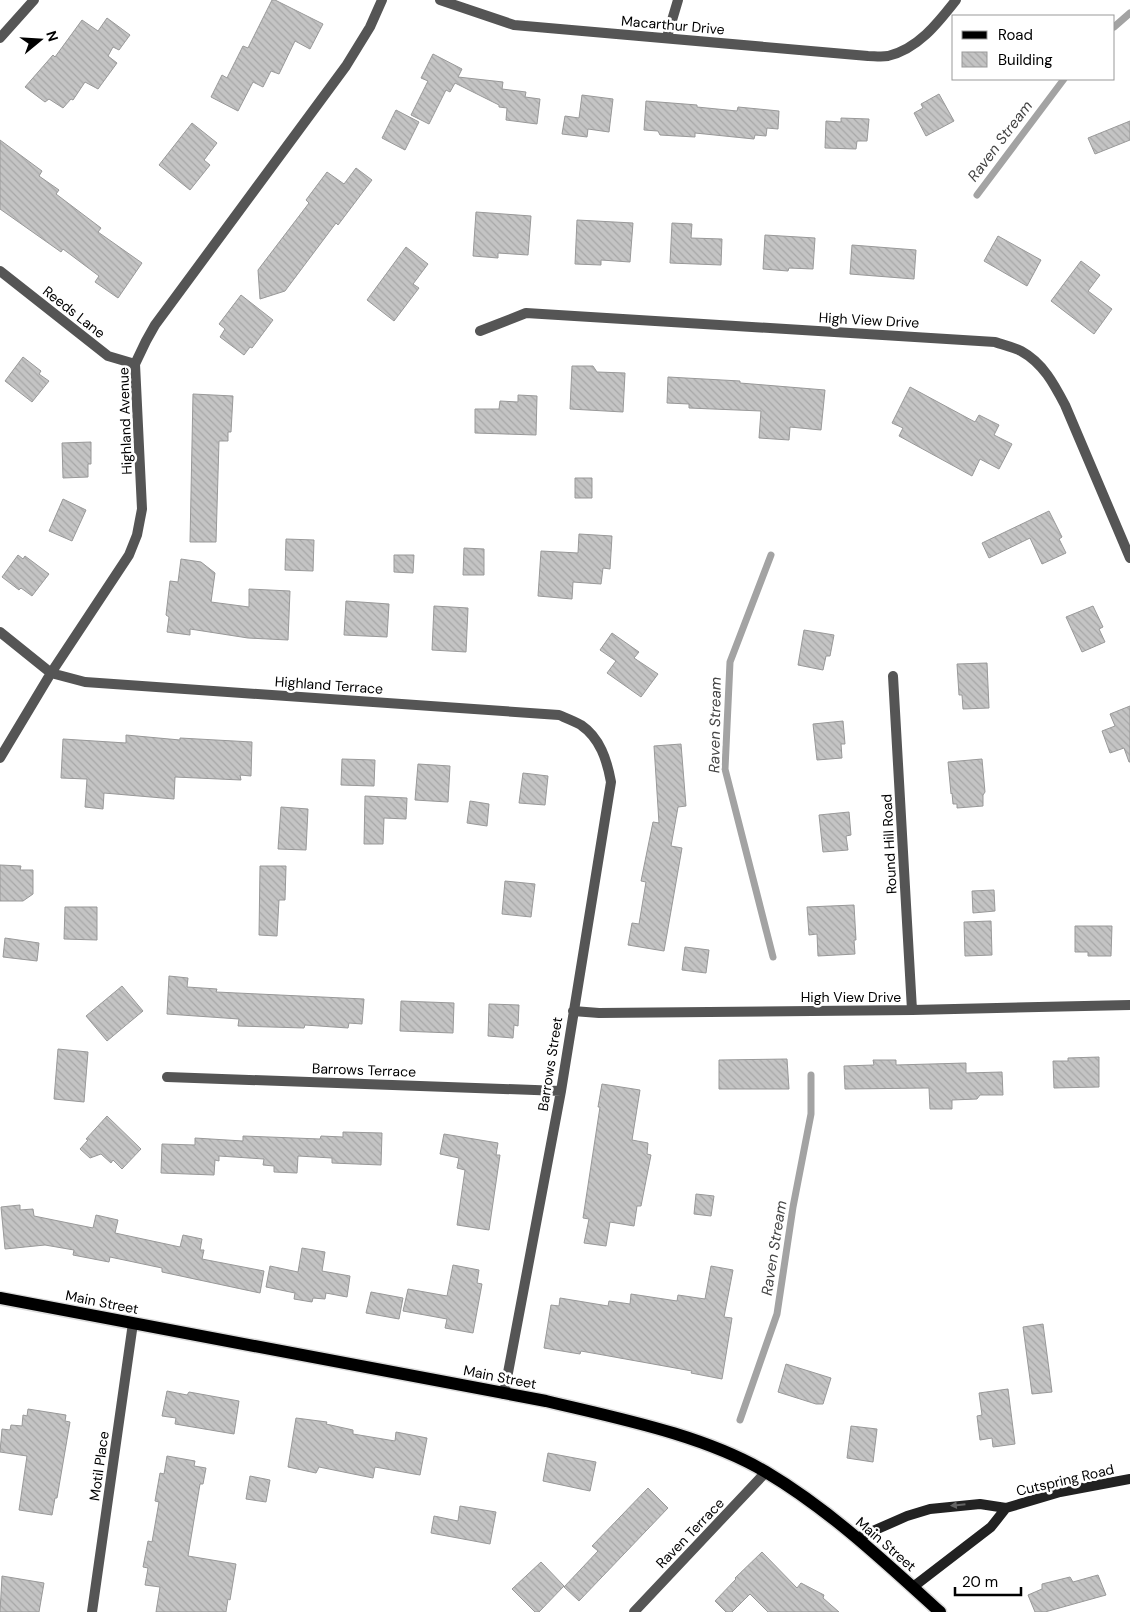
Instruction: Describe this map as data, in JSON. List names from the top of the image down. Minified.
{"streets":{"main road":["Main Street"],"street":["Macarthur Drive","Reeds Lane","High View Drive","Highland Avenue","Highland Terrace","Round Hill Road","Barrows Street","Barrows Terrace","Motil Place","Cutspring Road","Raven Terrace"]},"crossings":[["Reeds Lane","Highland Avenue"],["High View Drive","Round Hill Road"],["High View Drive","Barrows Street"],["Highland Avenue","Highland Terrace"],["Highland Terrace","Barrows Street"],["Barrows Street","Barrows Terrace"],["Barrows Street","Main Street"],["Main Street","Motil Place"],["Main Street","Cutspring Road"],["Main Street","Raven Terrace"]],"one_way":["Cutspring Road"],"water":["Raven Stream"],"legend":["Road","Building"],"scale_bar":"20 m","north":"right"}
